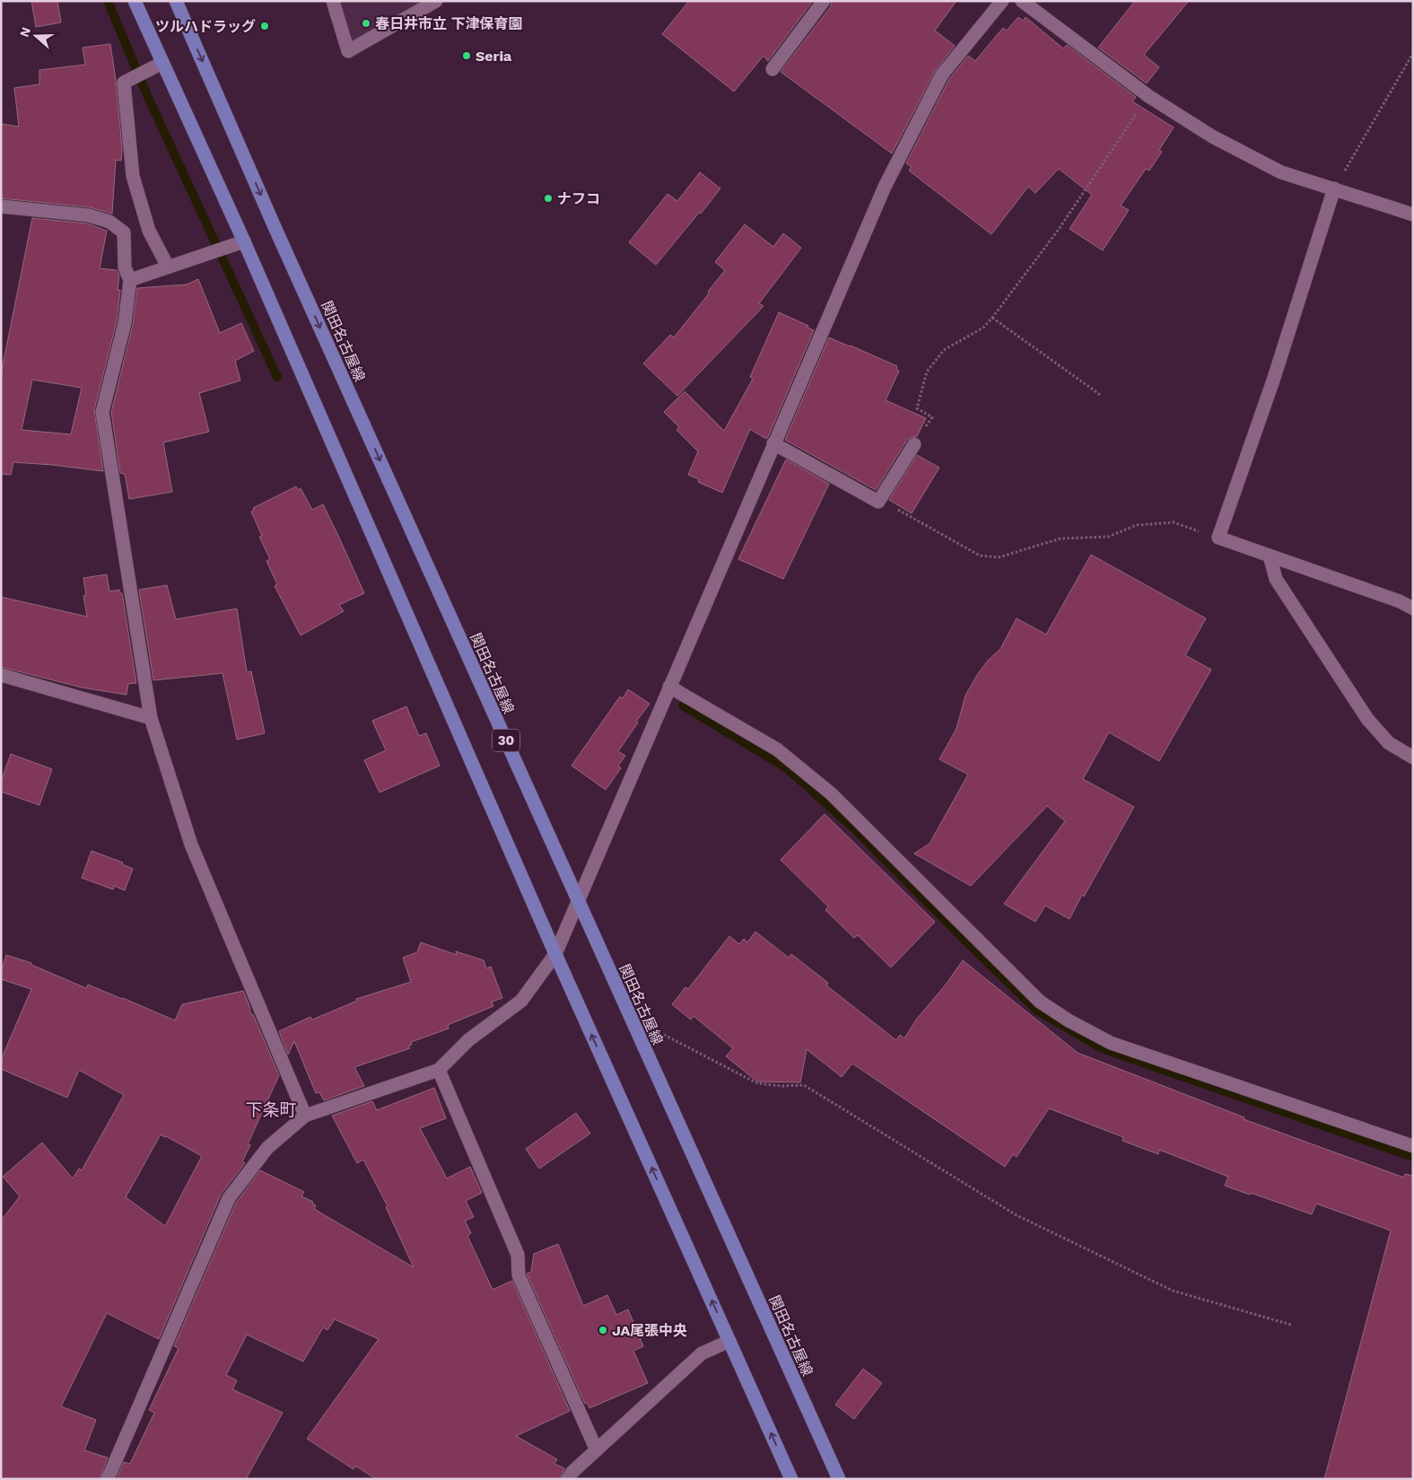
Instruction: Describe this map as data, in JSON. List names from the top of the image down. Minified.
{"streets":{"main road":["関田名古屋線","30"]},"districts":["下条町"],"places":["春日井市立 下津保育園","ツルハドラッグ","Seria","ナフコ","JA尾張中央"],"north":"left"}
